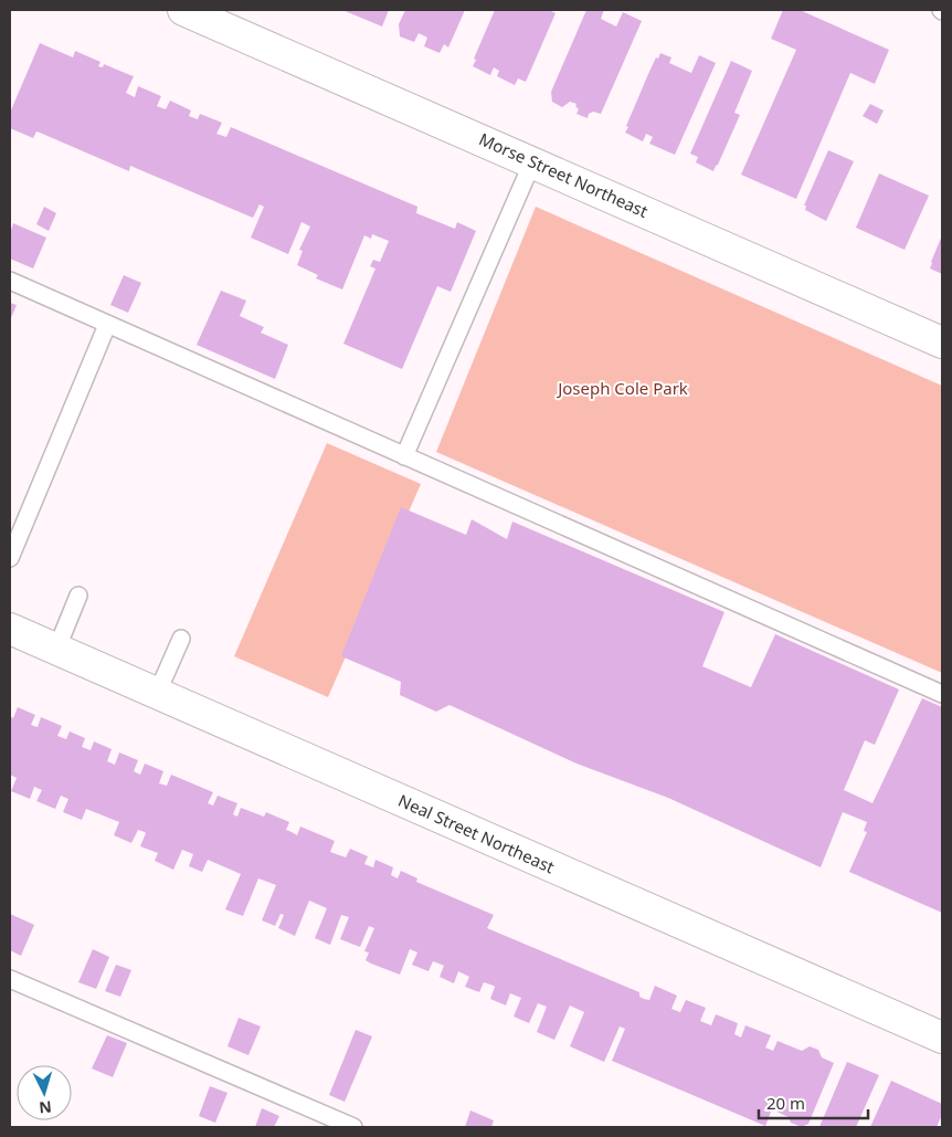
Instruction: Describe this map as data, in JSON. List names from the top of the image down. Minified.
{"streets":{"street":["Morse Street Northeast","Neal Street Northeast"]},"parks":["Joseph Cole Park"],"scale_bar":"20 m","north":"bottom"}
